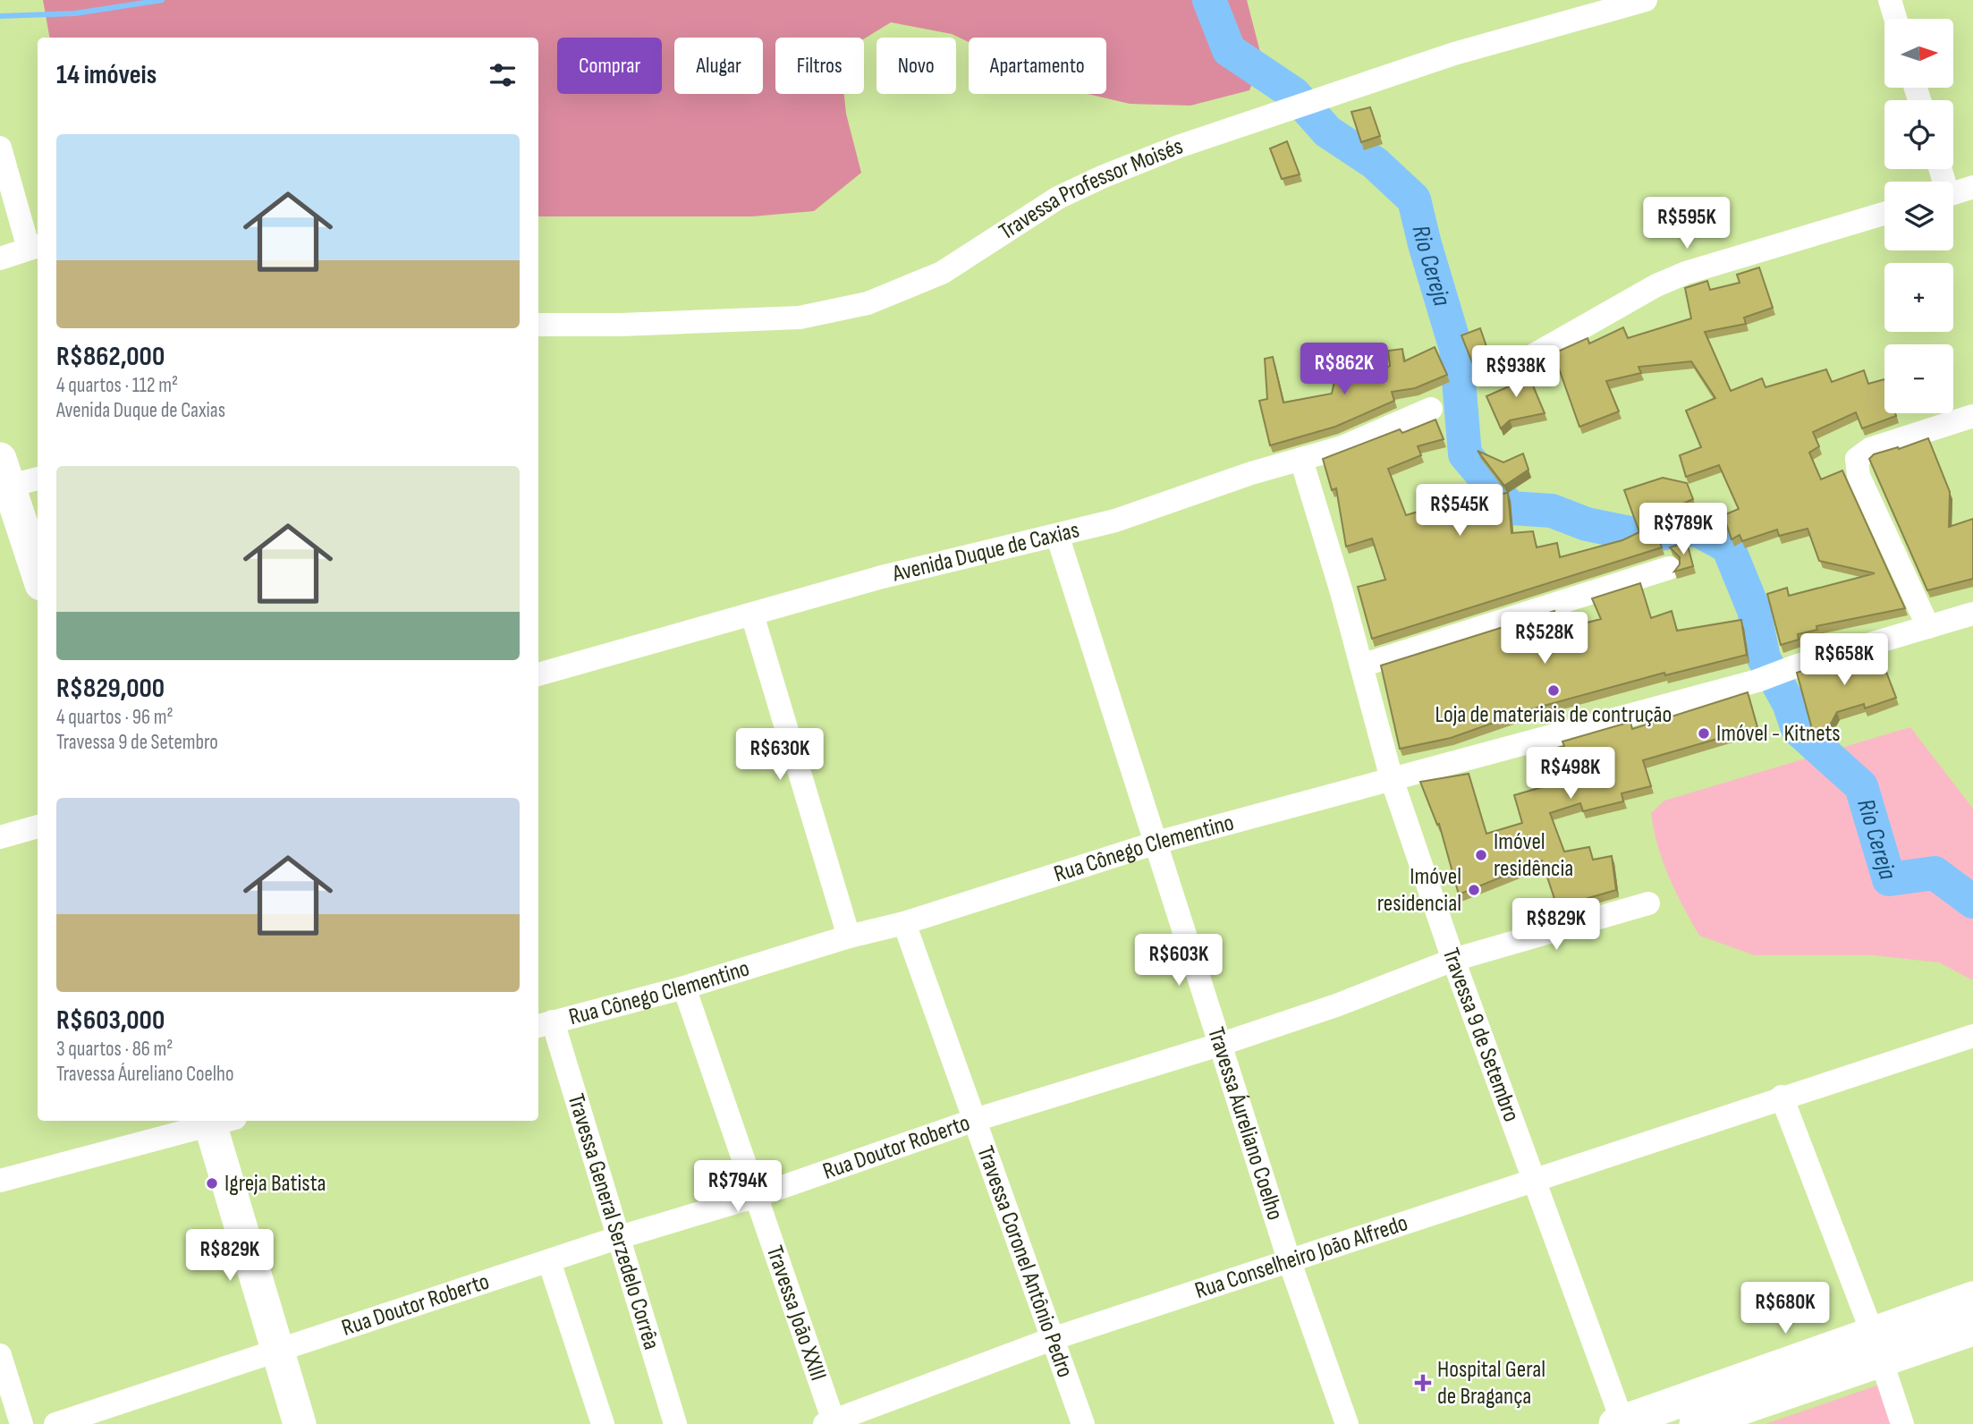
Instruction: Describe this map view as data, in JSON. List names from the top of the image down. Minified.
{"streets":{"street":["Travessa Professor Moisés","Avenida Duque de Caxias","Rua Cônego Clementino","Travessa 9 de Setembro","Travessa Áureliano Coelho","Rua Doutor Roberto","Travessa General Serzedelo Corrêa","Rua Conselheiro João Alfredo","Travessa Coronel Antônio Pedro","Travessa João XXIII"]},"crossings":[["Avenida Duque de Caxias","Travessa 9 de Setembro"],["Avenida Duque de Caxias","Travessa Áureliano Coelho"],["Rua Cônego Clementino","Travessa 9 de Setembro"],["Rua Cônego Clementino","Travessa Áureliano Coelho"],["Rua Cônego Clementino","Travessa General Serzedelo Corrêa"],["Rua Cônego Clementino","Travessa Coronel Antônio Pedro"],["Rua Cônego Clementino","Travessa João XXIII"],["Travessa 9 de Setembro","Rua Doutor Roberto"],["Travessa 9 de Setembro","Rua Conselheiro João Alfredo"],["Travessa Áureliano Coelho","Rua Doutor Roberto"],["Travessa Áureliano Coelho","Rua Conselheiro João Alfredo"],["Rua Doutor Roberto","Travessa General Serzedelo Corrêa"],["Rua Doutor Roberto","Travessa Coronel Antônio Pedro"],["Rua Doutor Roberto","Travessa João XXIII"],["Rua Conselheiro João Alfredo","Travessa Coronel Antônio Pedro"],["Rua Conselheiro João Alfredo","Travessa João XXIII"]],"water":["Rio Cereja"],"places":{"other":["Loja de materiais de contrução","Imóvel - Kitnets","Imóvel residência","Imóvel residencial","Igreja Batista"],"health":["Hospital Geral de Bragança"]},"north":"right","page":{"map_buttons":["+","−"],"chip":["Comprar","Alugar","Filtros","Novo","Apartamento"],"heading":"14 imóveis","list":[{"name":"R$862,000","note":"4 quartos · 112 m² · Avenida Duque de Caxias"},{"name":"R$829,000","note":"4 quartos · 96 m² · Travessa 9 de Setembro"},{"name":"R$603,000","note":"3 quartos · 86 m² · Travessa Áureliano Coelho"}],"price":["R$595K","R$862K","R$938K","R$545K","R$789K","R$528K","R$658K","R$630K","R$498K","R$829K","R$603K","R$794K","R$829K","R$680K"]}}
